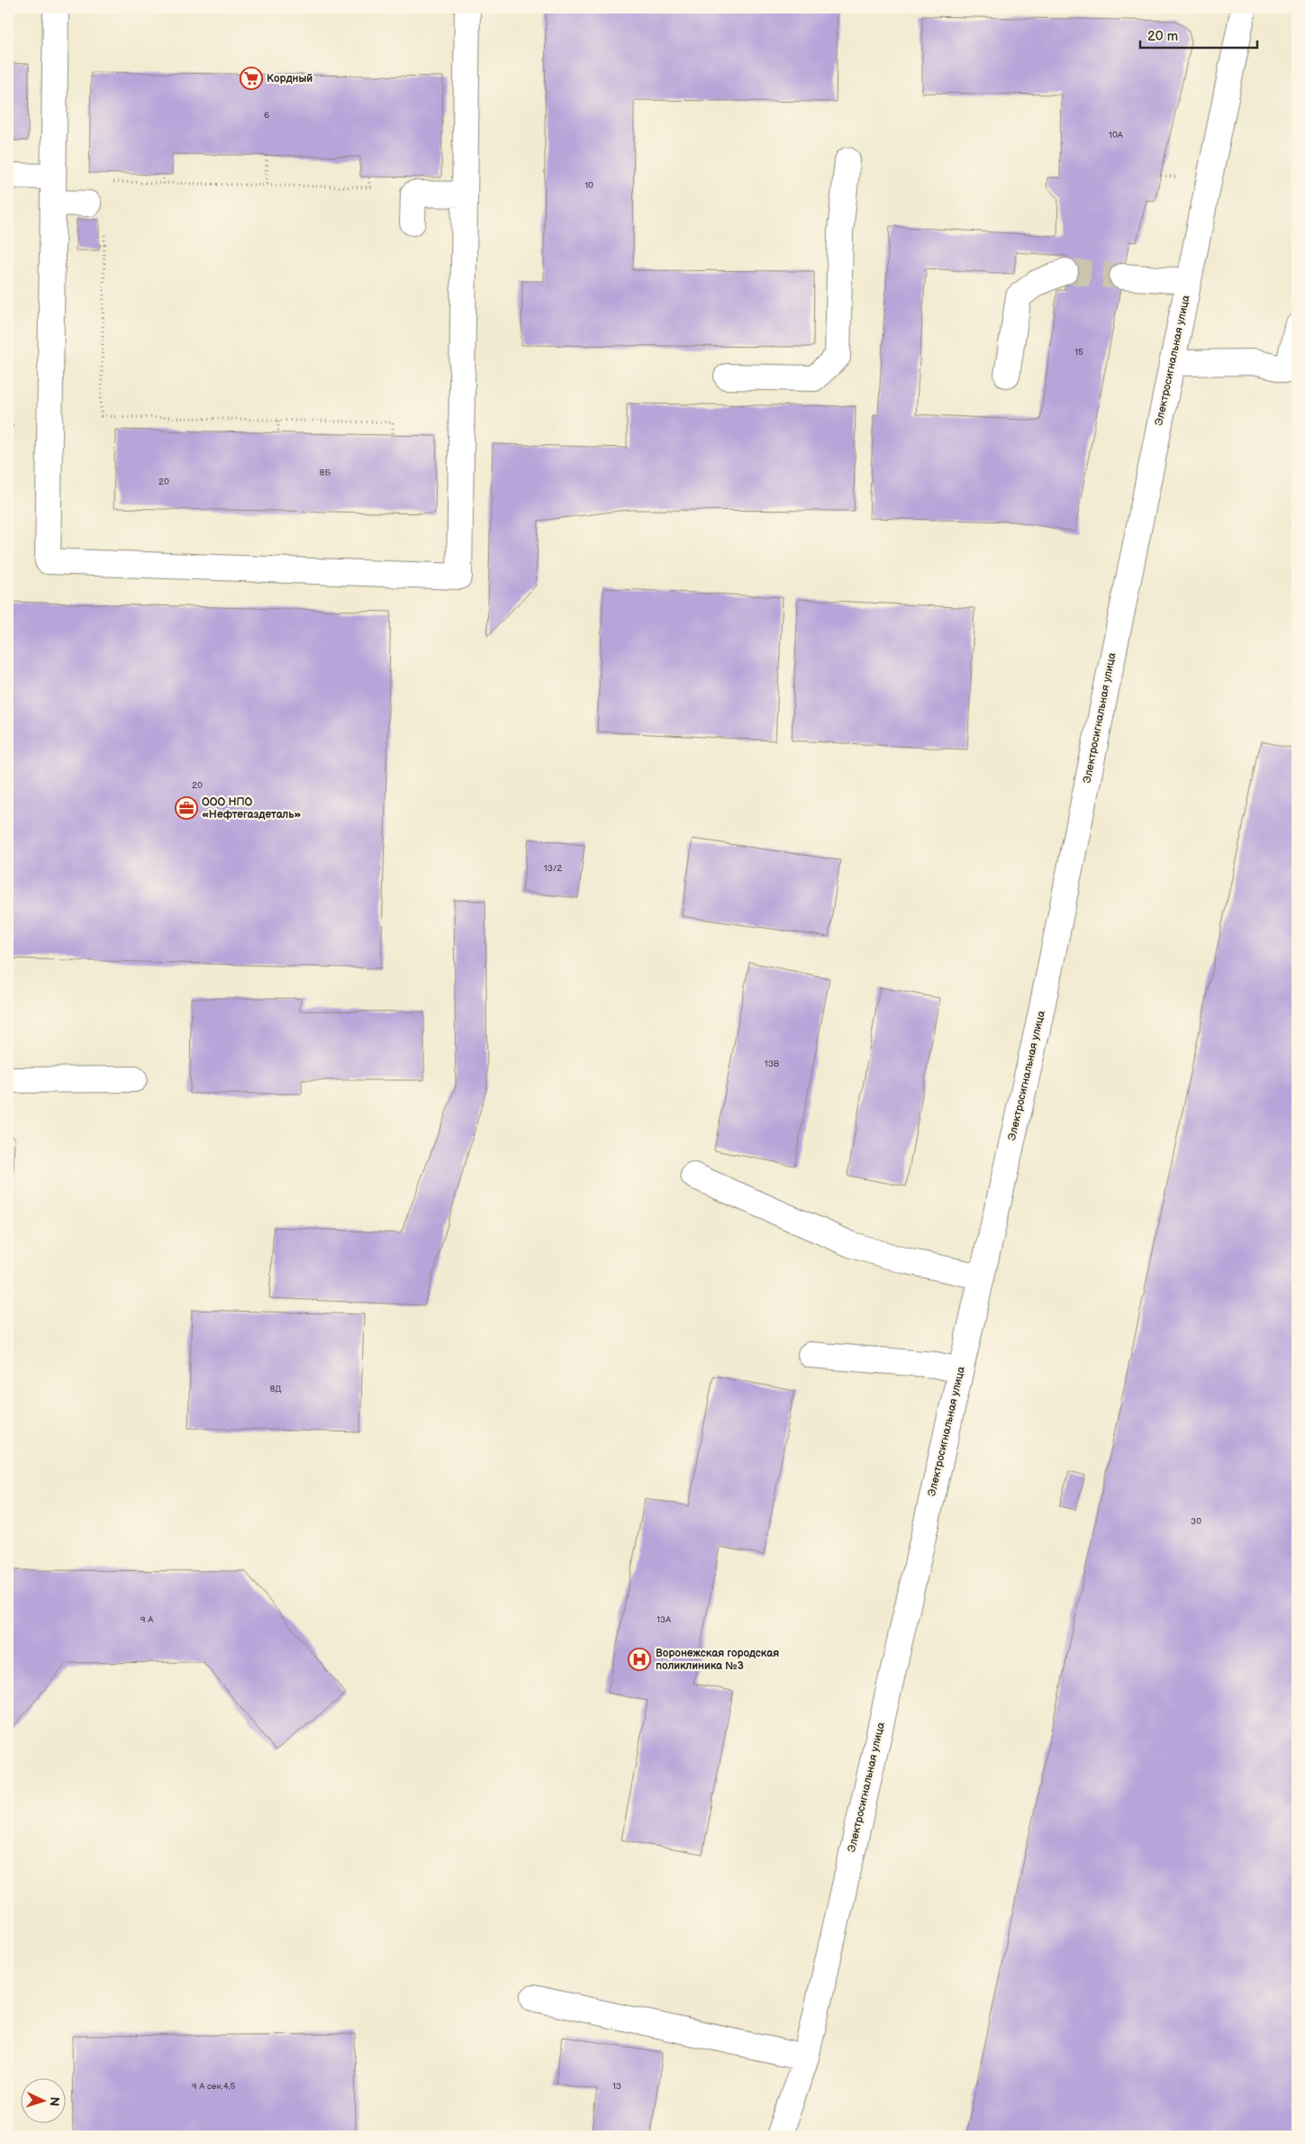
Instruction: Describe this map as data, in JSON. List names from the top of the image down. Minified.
{"streets":{"street":["Электросигнальная улица"]},"places":{"supermarket":["Кордный"],"office":["ООО НПО «Нефтегаздеталь»"],"hospital":["Воронежская городская поликлиника №3"]},"house_numbers":["6","10А","10","15","8Б","20","20","13/2","13В","8Д","30","9 А","13А","9 А сек.4,5","13"],"scale_bar":"20 m","north":"right"}
